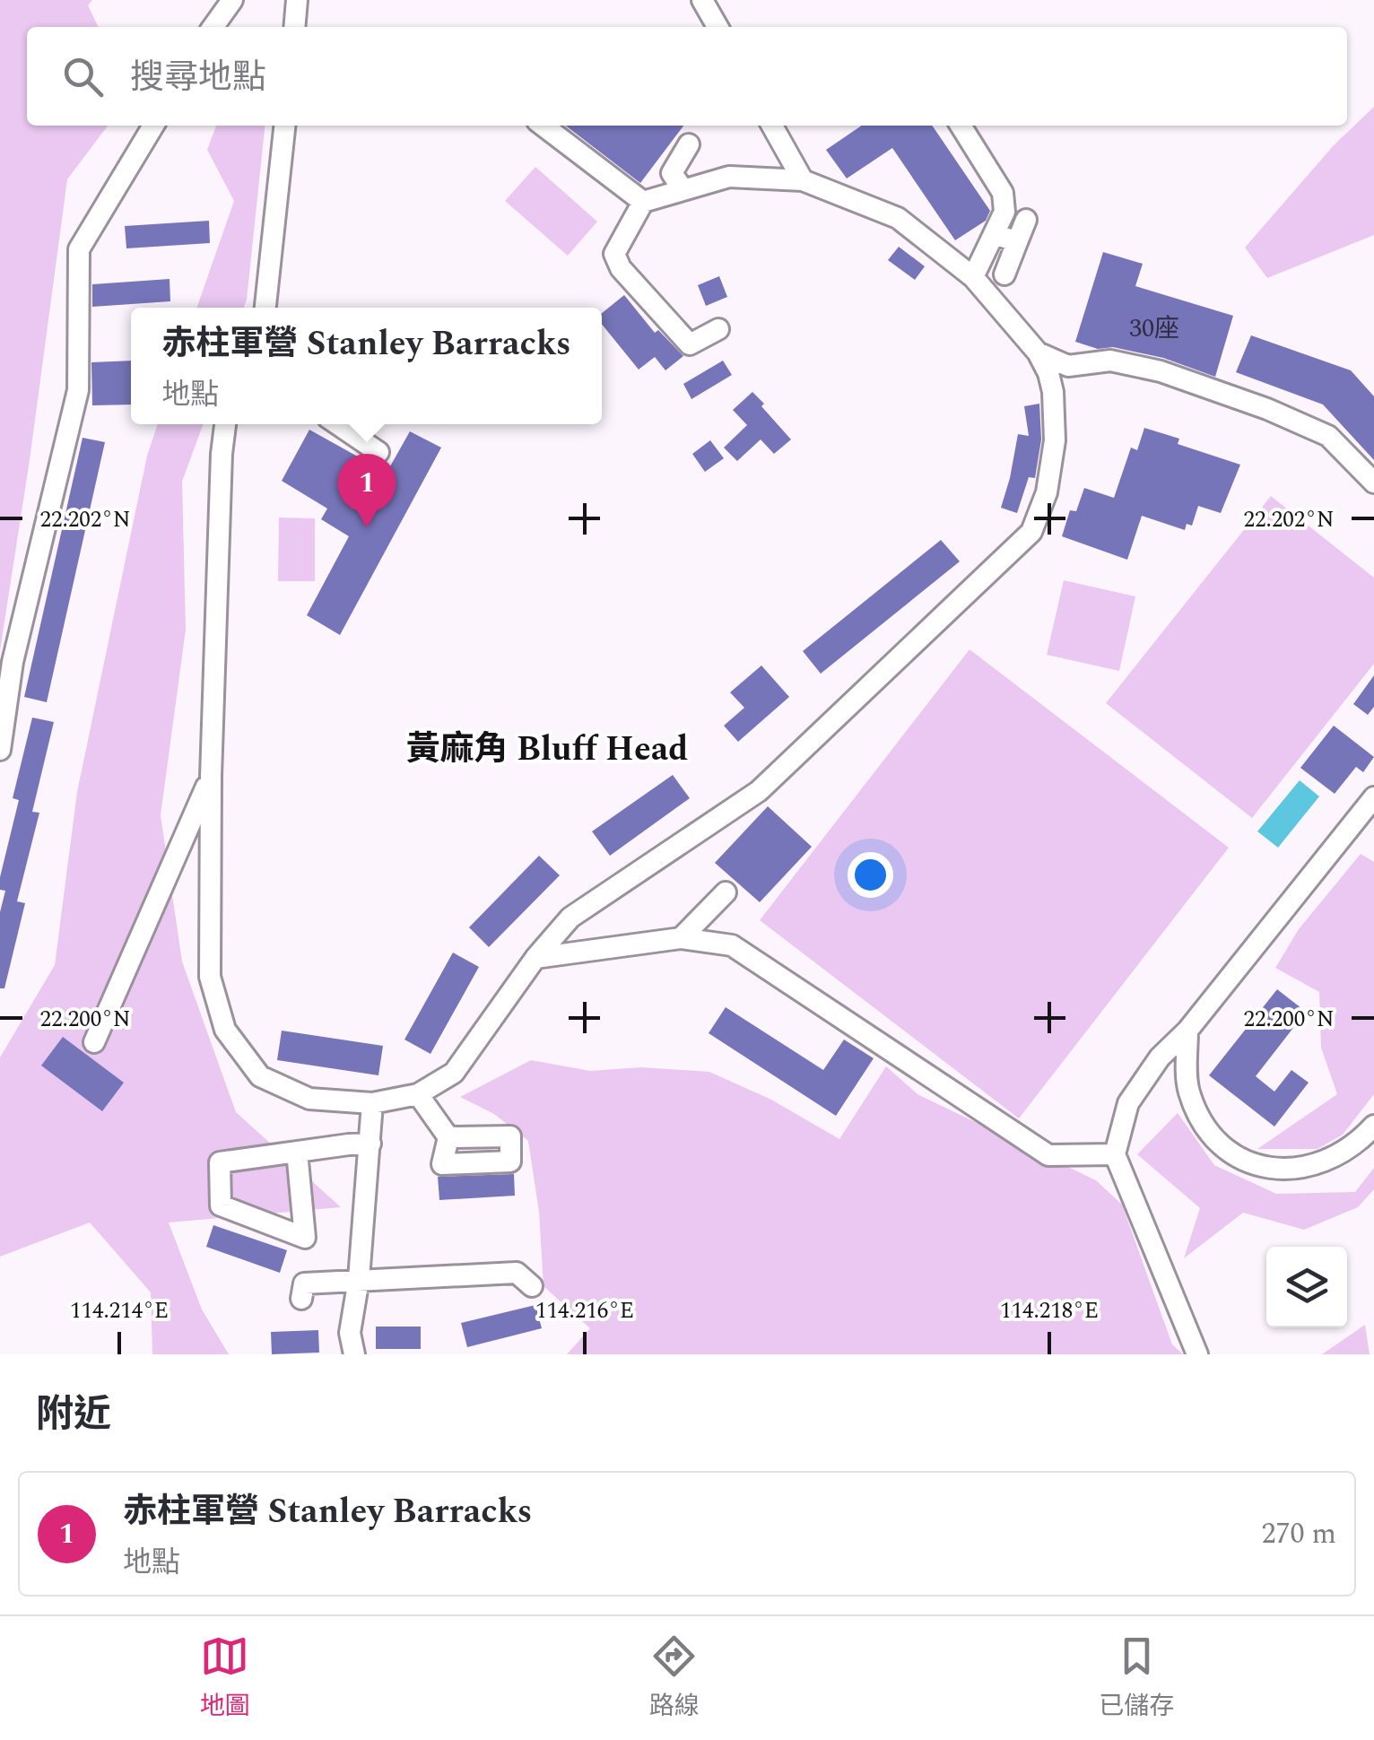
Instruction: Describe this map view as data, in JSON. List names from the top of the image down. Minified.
{"districts":["黃麻角 Bluff Head"],"house_numbers":["30座"],"page":{"search":"搜尋地點","popup":["赤柱軍營 Stanley Barracks","地點"],"pins":"1","heading":"附近","list":[{"mark":"1","name":"赤柱軍營 Stanley Barracks","note":"地點","value":"270 m"}],"nav":["地圖","路線","已儲存"]},"coordinates":["22.202°N","22.200°N","114.214°E","114.216°E","114.218°E"]}
